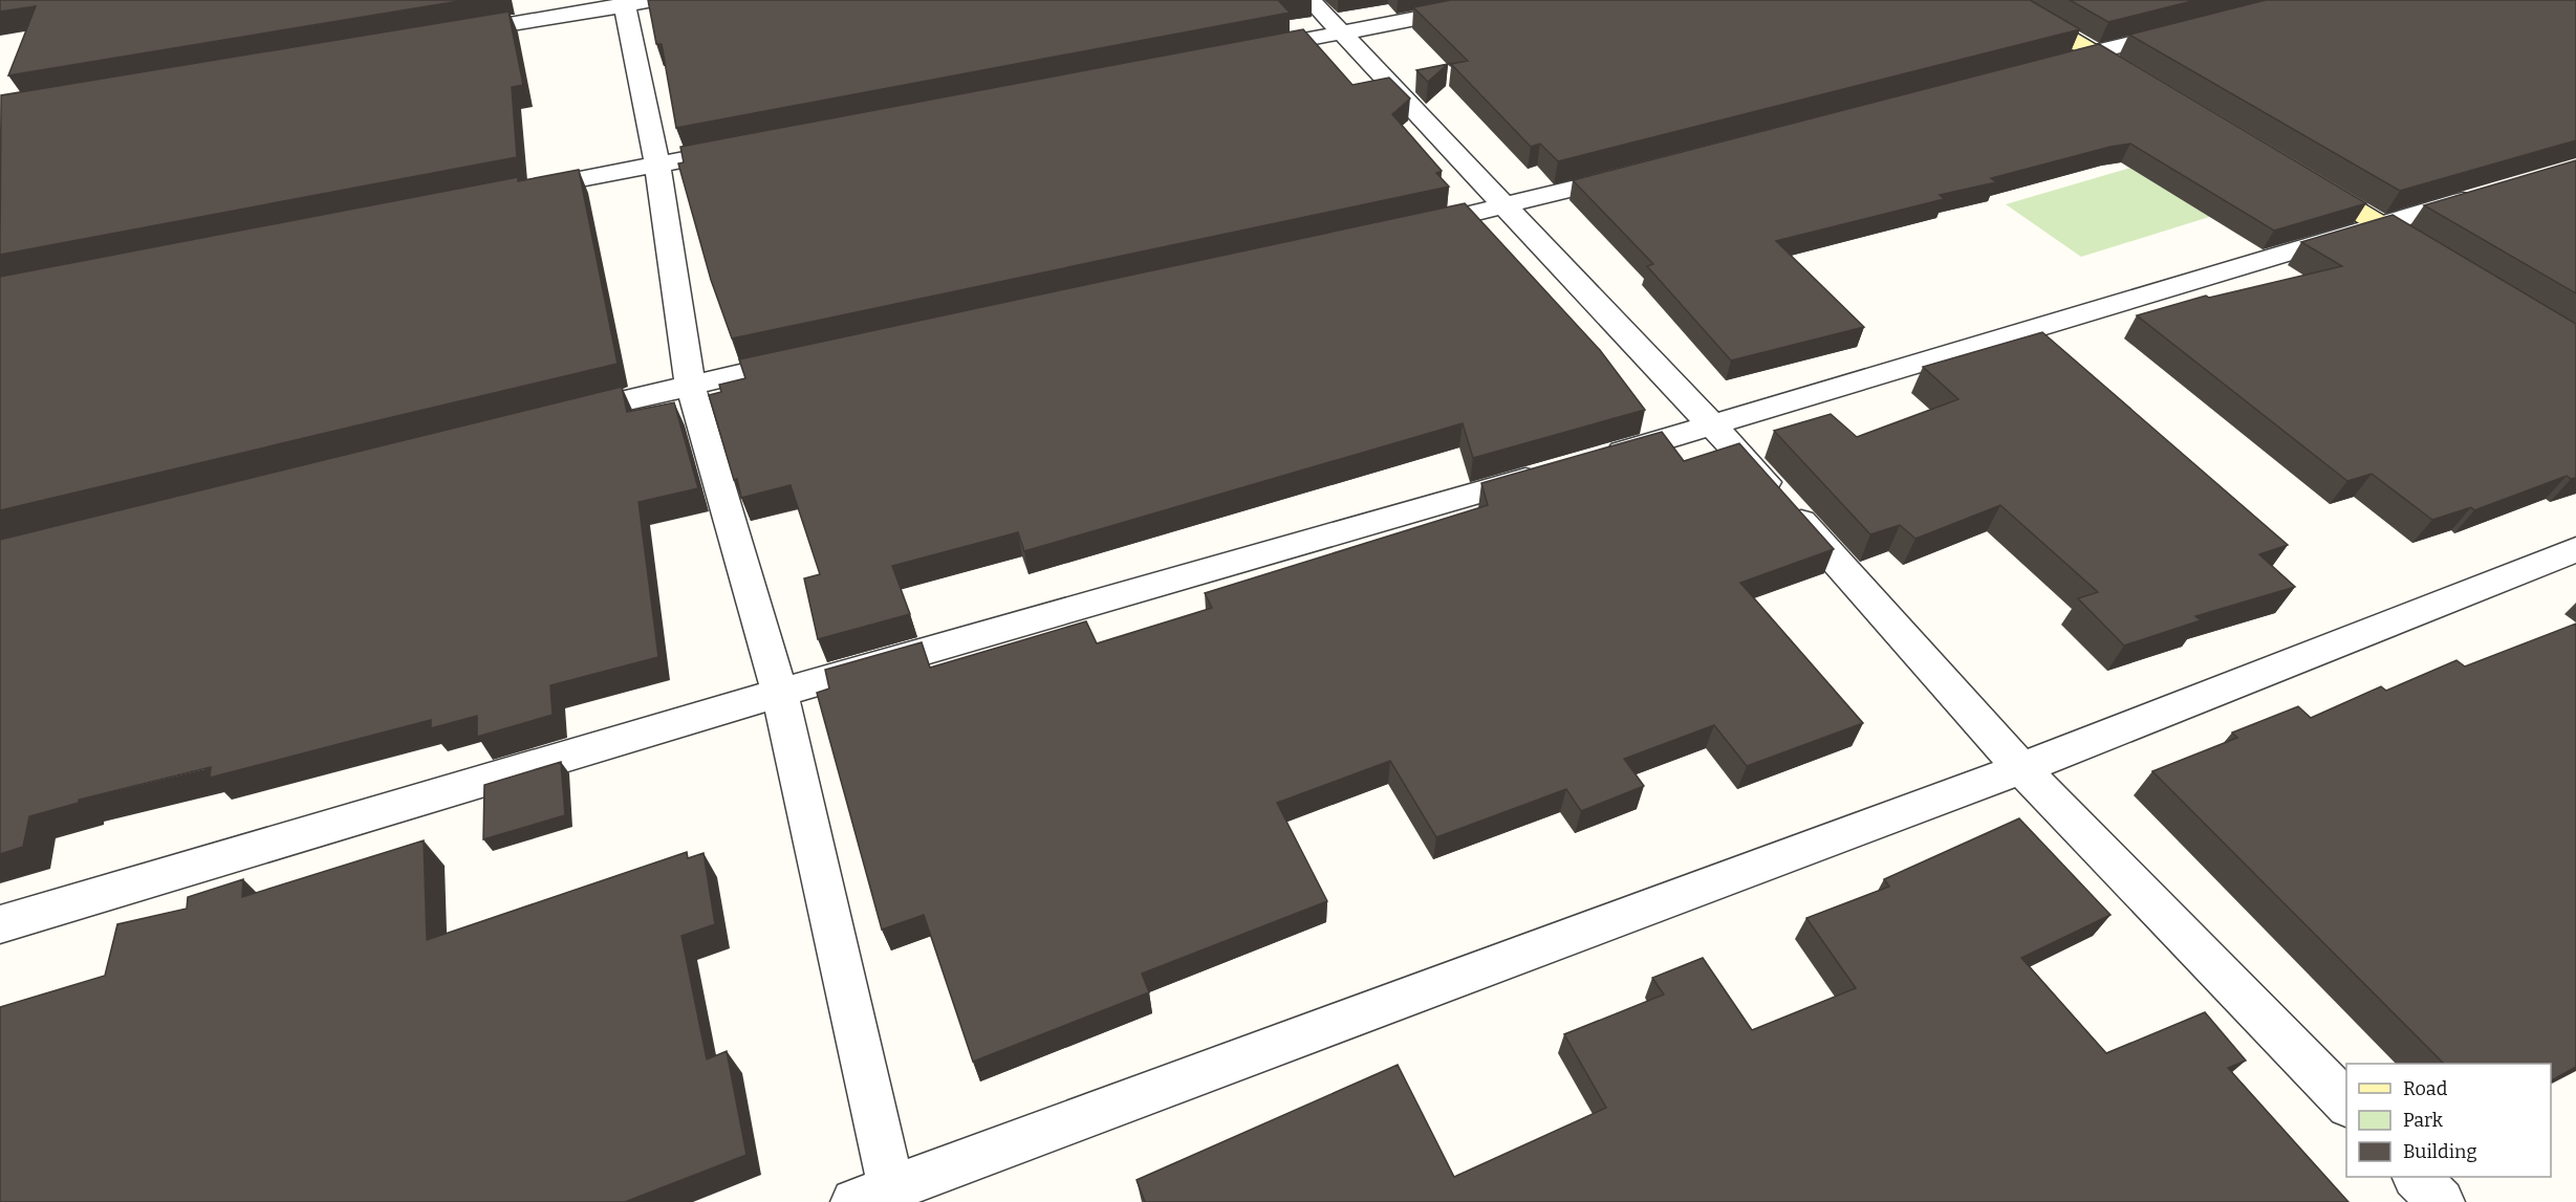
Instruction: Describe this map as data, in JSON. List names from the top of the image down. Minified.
{"legend":["Road","Park","Building"]}
